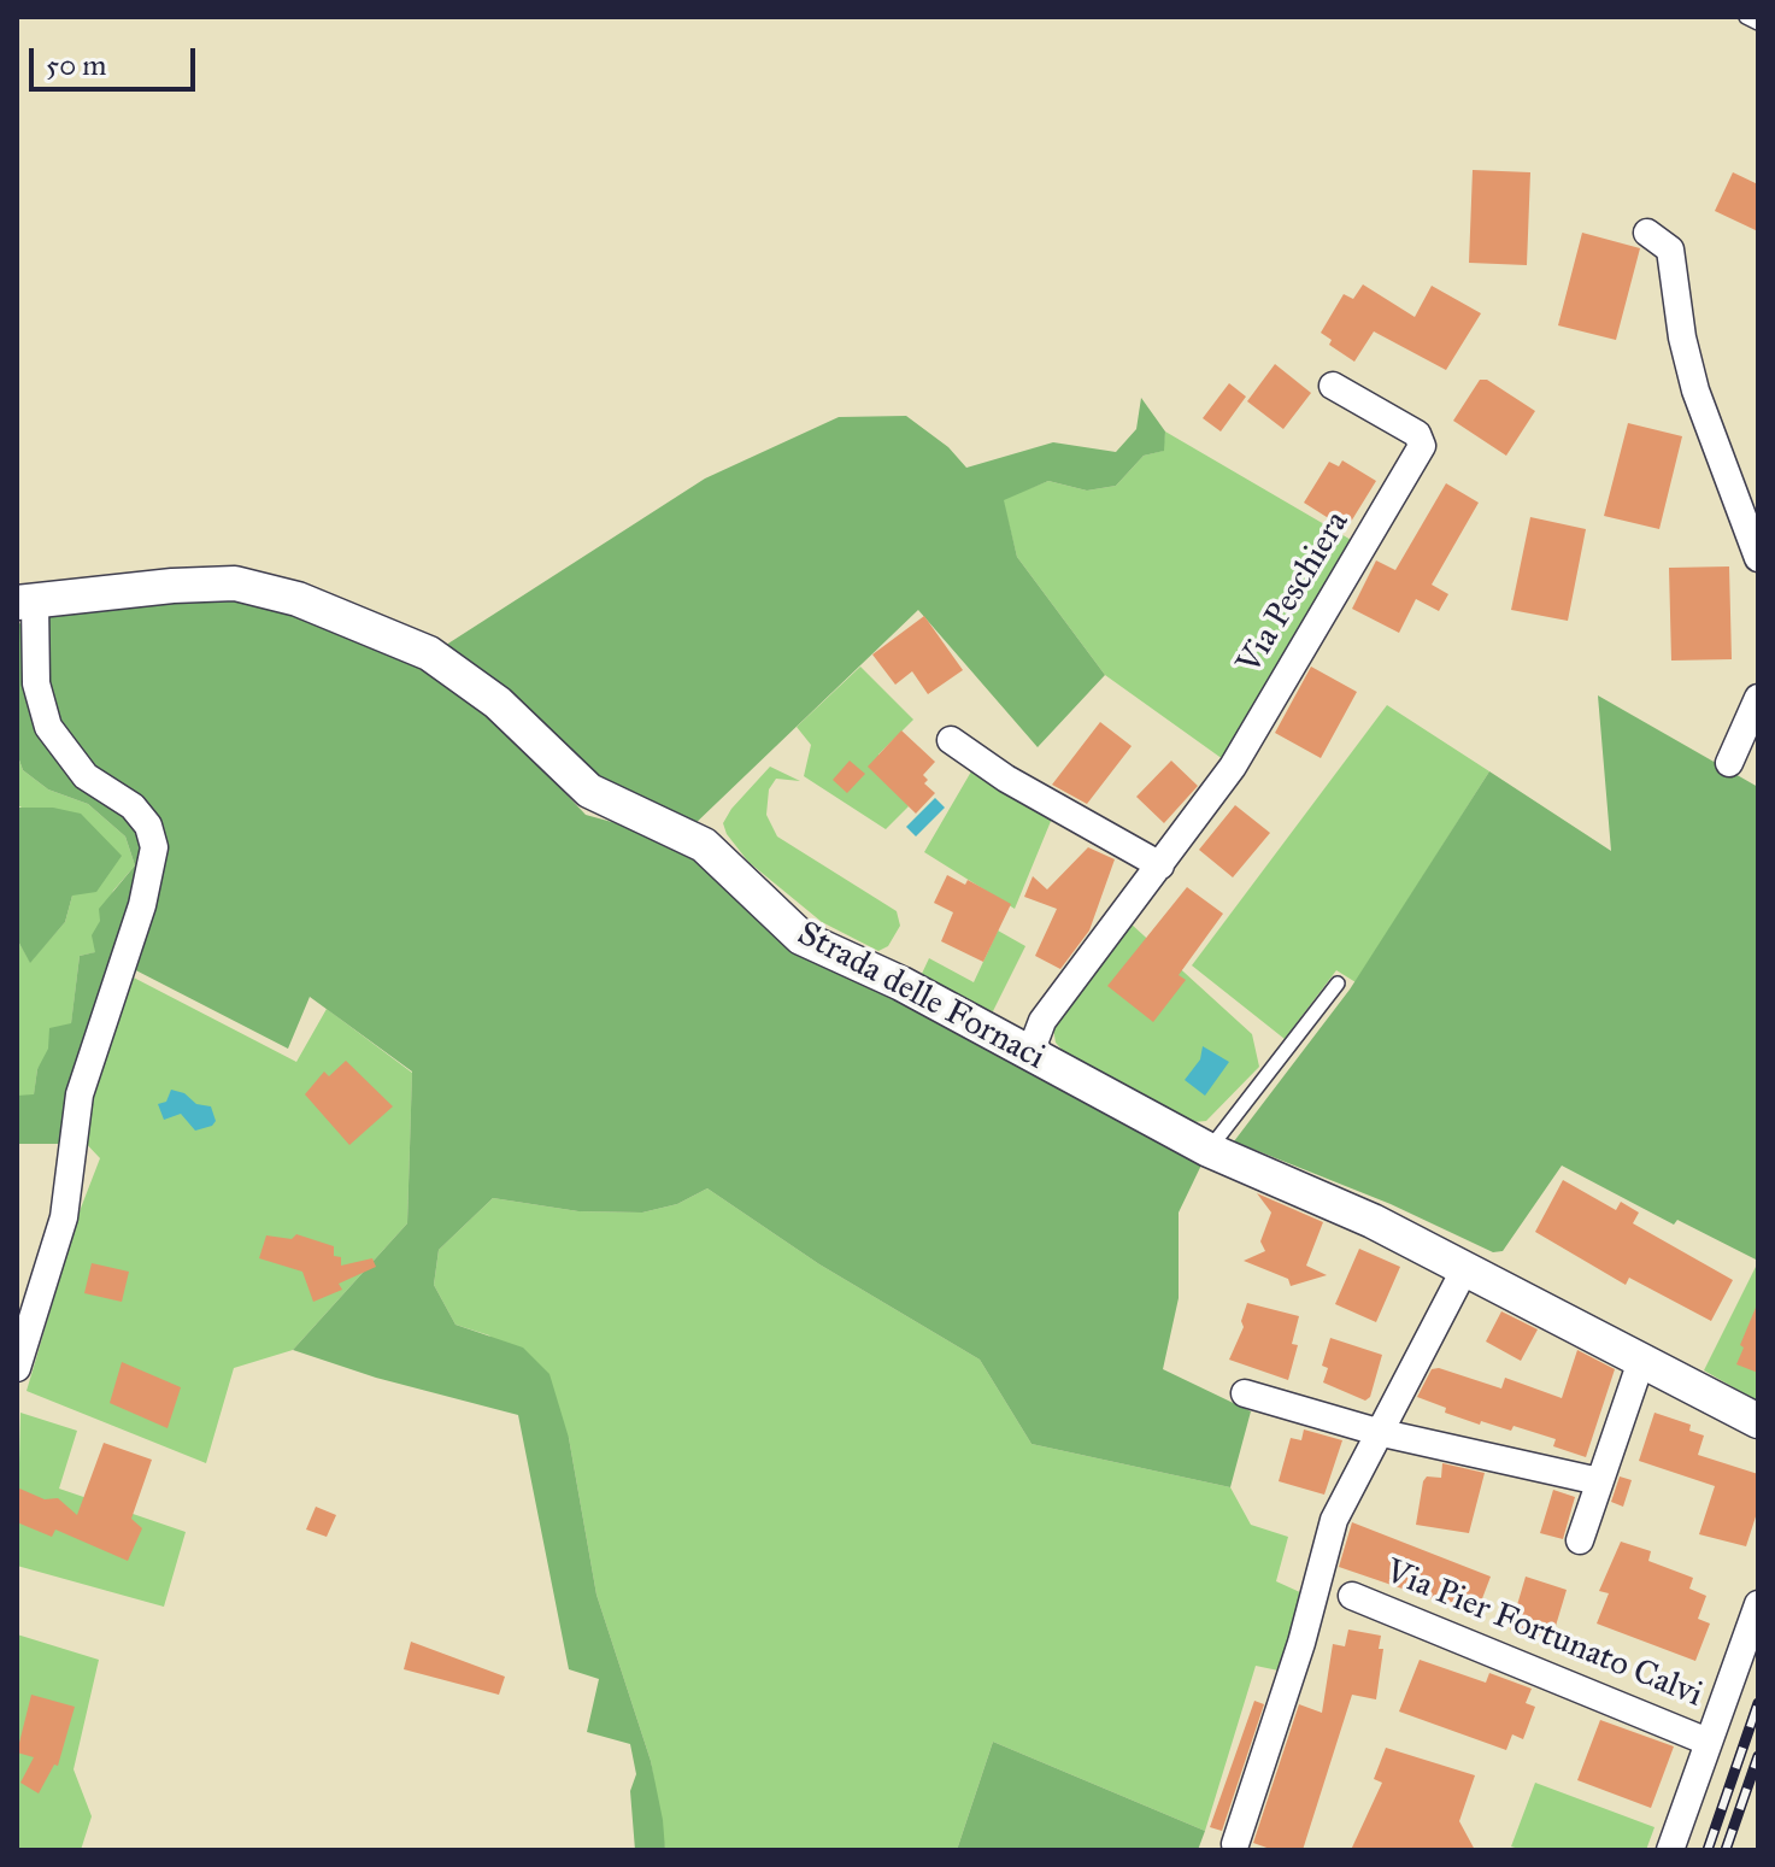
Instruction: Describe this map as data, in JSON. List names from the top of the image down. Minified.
{"streets":{"street":["Via Peschiera","Strada delle Fornaci","Via Pier Fortunato Calvi"]},"crossings":[["Via Peschiera","Strada delle Fornaci"]],"scale_bar":"50 m"}
